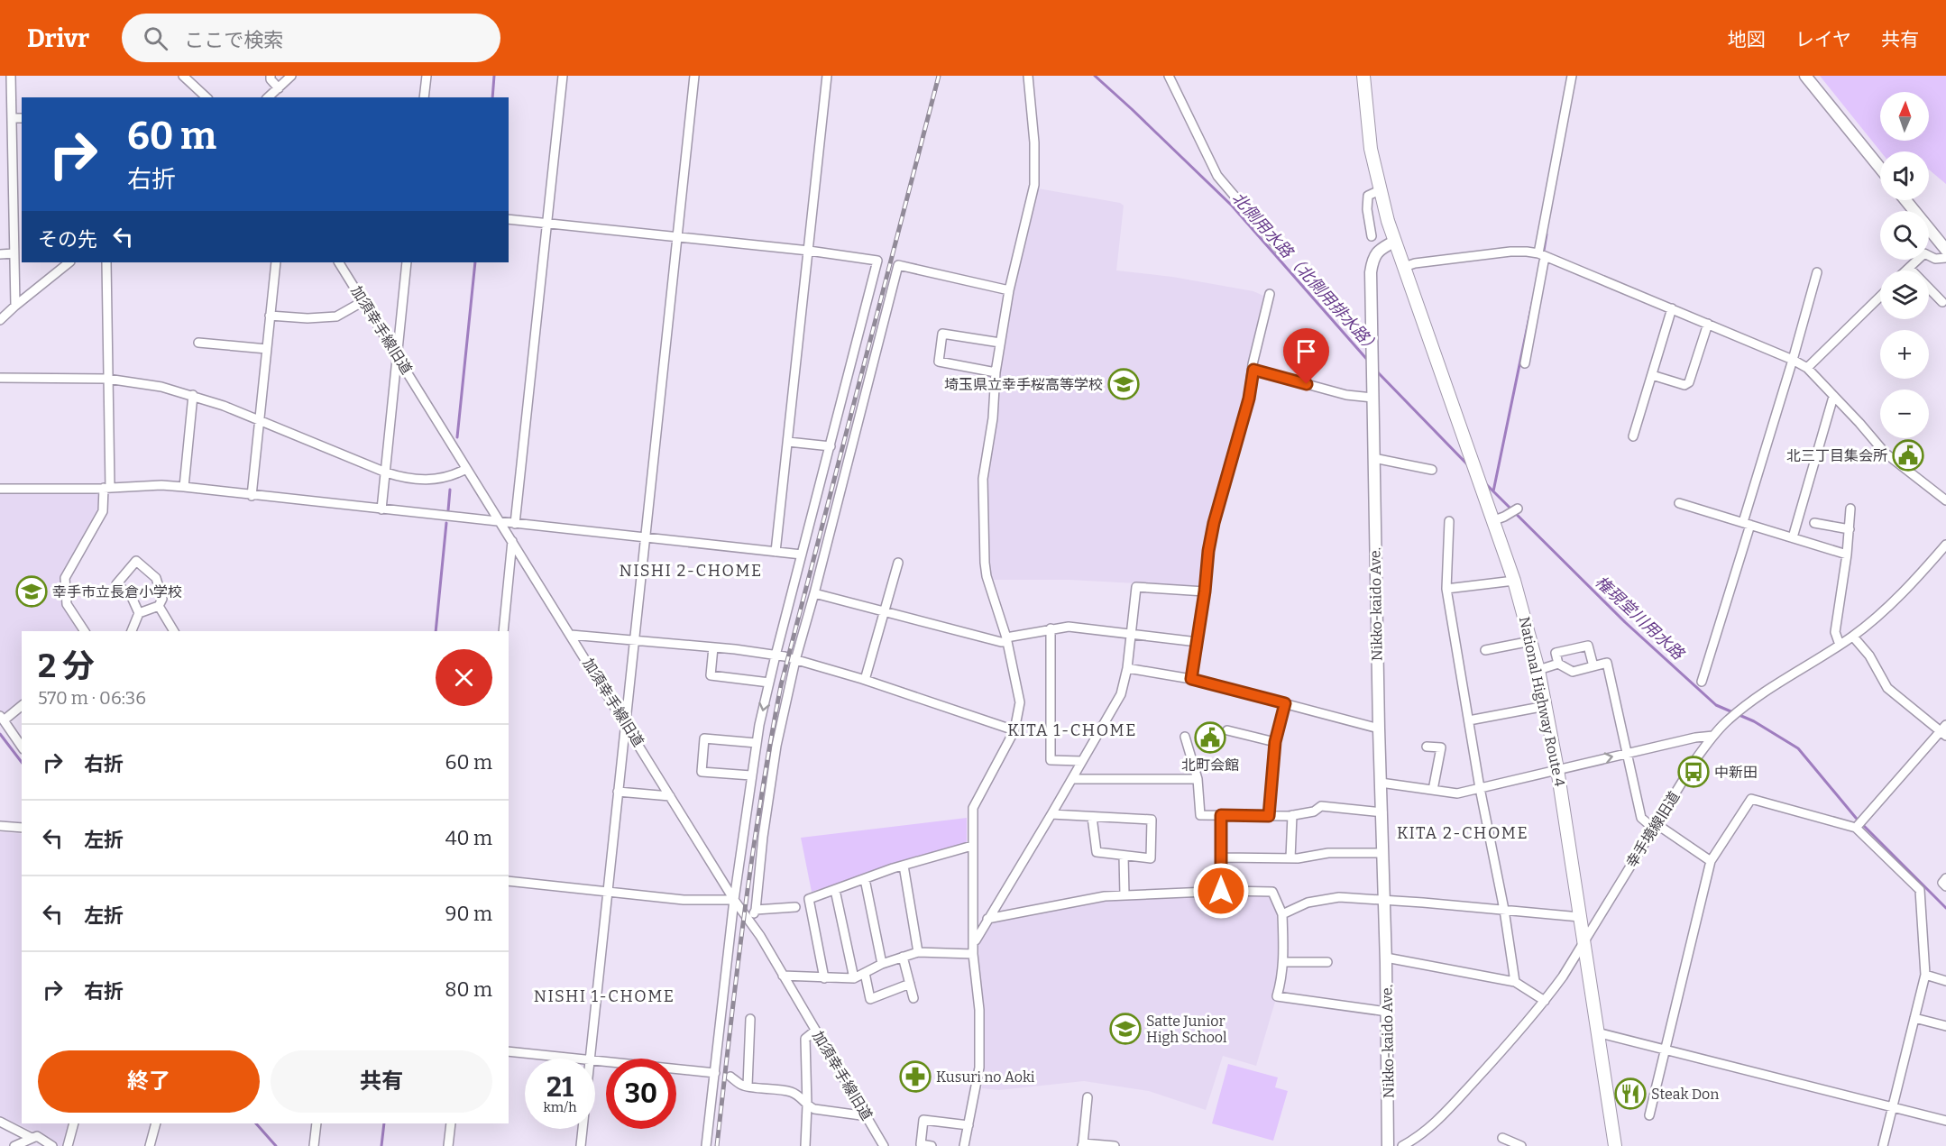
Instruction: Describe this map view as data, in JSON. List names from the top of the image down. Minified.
{"streets":{"highway":["National Highway Route 4"],"main road":["Nikko-kaido Ave."],"street":["加須幸手線旧道","幸手境線旧道"]},"crossings":[["Nikko-kaido Ave.","National Highway Route 4"],["National Highway Route 4","幸手境線旧道"]],"districts":["NISHI 2-CHOME","KITA 1-CHOME","KITA 2-CHOME","NISHI 1-CHOME"],"water":["北側用水路（北側用排水路）","権現堂川用水路"],"places":{"school or university":["埼玉県立幸手桜高等学校","幸手市立長倉小学校","Satte Junior High School"],"public building":["北三丁目集会所","北町会館"],"bus stop":["中新田"],"pharmacy":["Kusuri no Aoki"],"restaurant":["Steak Don"]},"north":"top","page":{"header":"Drivr","search":"ここで検索","nav":["地図","レイヤ","共有"],"map_buttons":["+","−"],"turn":["60 m","右折"],"then":"その先","heading":["2 分","570 m · 06:36"],"list":[{"name":"右折","value":"60 m"},{"name":"左折","value":"40 m"},{"name":"左折","value":"90 m"},{"name":"右折","value":"80 m"}],"buttons":["終了","共有"],"speed":"21 km/h","limit":"30"}}
